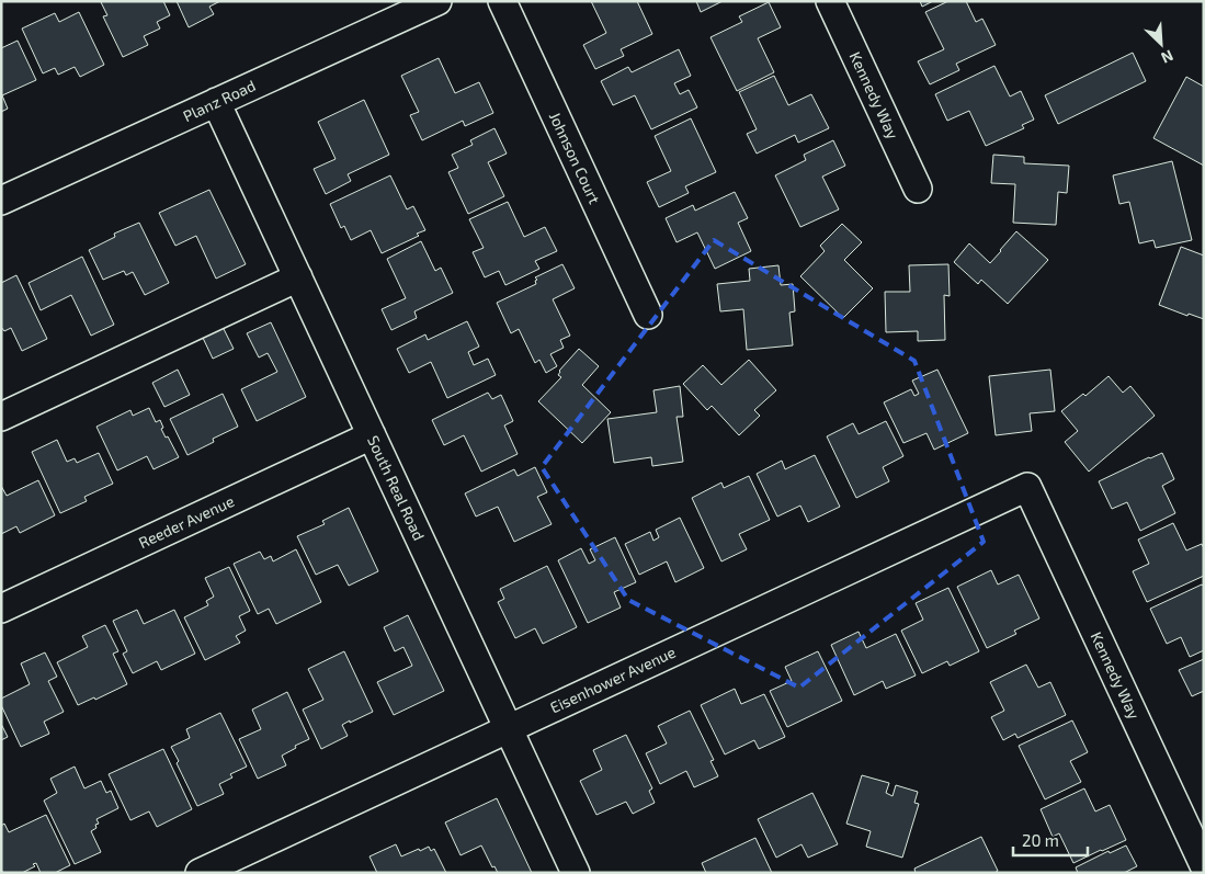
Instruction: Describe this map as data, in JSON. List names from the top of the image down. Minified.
{"streets":{"street":["Kennedy Way","Planz Road","Johnson Court","South Real Road","Reeder Avenue","Eisenhower Avenue"]},"crossings":[["Kennedy Way","Eisenhower Avenue"],["Planz Road","South Real Road"],["South Real Road","Reeder Avenue"],["South Real Road","Eisenhower Avenue"]],"scale_bar":"20 m","north":"bottom right"}
